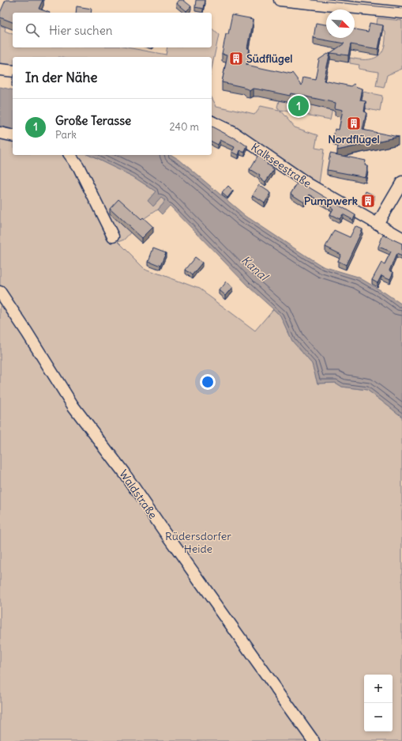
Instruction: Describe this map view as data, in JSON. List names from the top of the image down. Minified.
{"streets":{"street":["Kalkseestraße","Waldstraße"]},"water":["Kanal"],"parks":["Rüdersdorfer Heide"],"places":{"building":["Südflügel","Nordflügel","Pumpwerk"]},"north":"bottom right","page":{"search":"Hier suchen","heading":"In der Nähe","pins":"1","list":[{"mark":"1","name":"Große Terasse","note":"Park","value":"240 m"}],"map_buttons":["+","−"]}}
